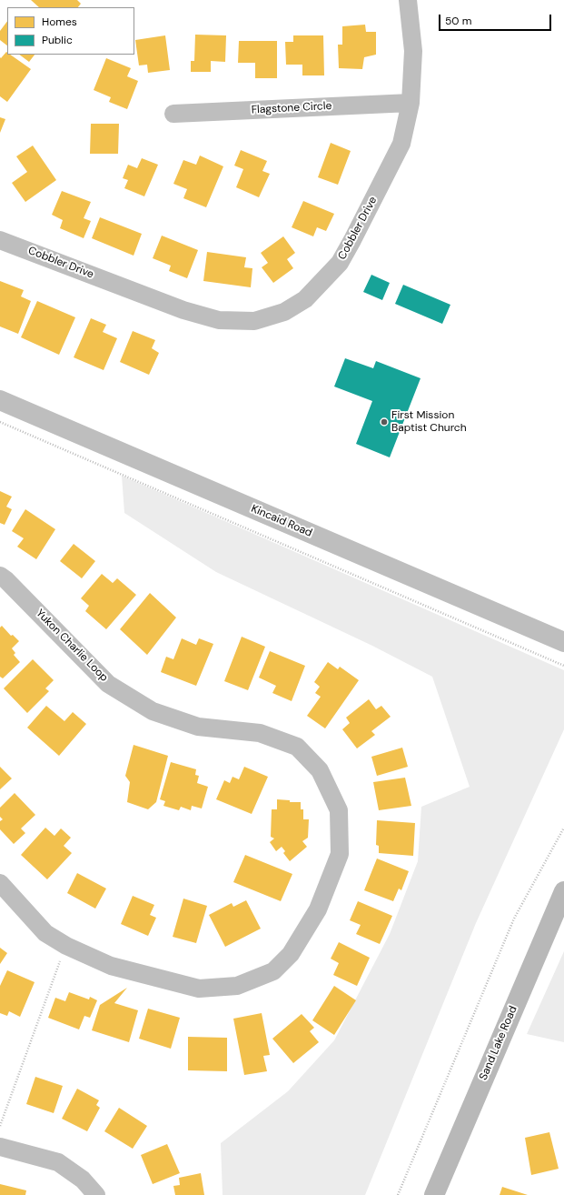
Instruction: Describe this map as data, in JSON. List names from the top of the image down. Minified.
{"streets":{"main road":["Sand Lake Road"],"street":["Flagstone Circle","Cobbler Drive","Kincaid Road","Yukon Charlie Loop"]},"crossings":[["Flagstone Circle","Cobbler Drive"]],"places":["First Mission Baptist Church"],"legend":["Homes","Public"],"scale_bar":"50 m"}
